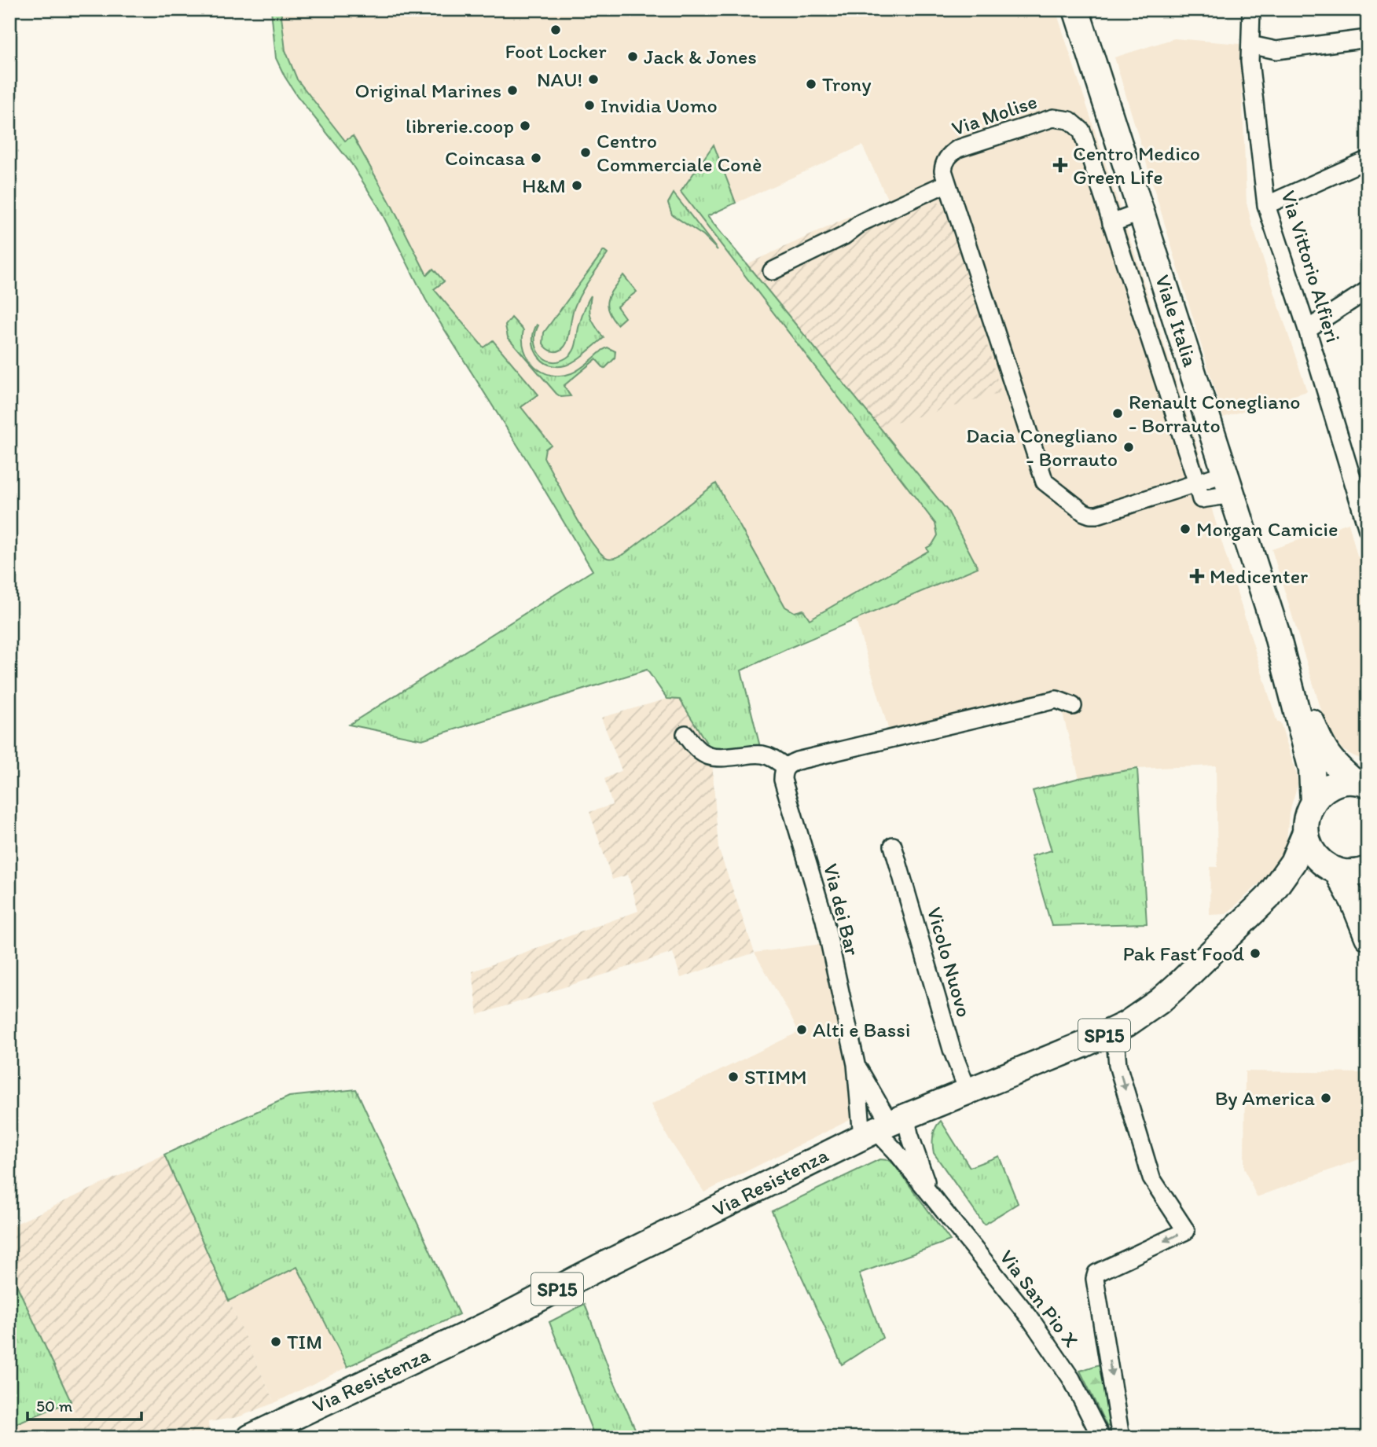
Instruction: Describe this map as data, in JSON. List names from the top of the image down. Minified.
{"streets":{"main road":["Viale Italia","SP15","Via Resistenza"],"street":["Via Molise","Via Vittorio Alfieri","Via dei Bar","Vicolo Nuovo","Via San Pio X"]},"crossings":[["Via Molise","Viale Italia"],["Via dei Bar","Via Resistenza"],["Via dei Bar","Via San Pio X"],["Vicolo Nuovo","Via Resistenza"],["SP15","Via Resistenza"],["Via Resistenza","Via San Pio X"]],"places":{"other":["Foot Locker","Jack & Jones","NAU!","Trony","Original Marines","Invidia Uomo","librerie.coop","Centro Commerciale Conè","Coincasa","H&M","Renault Conegliano - Borrauto","Dacia Conegliano - Borrauto","Morgan Camicie","Pak Fast Food","Alti e Bassi","STIMM","By America","TIM"],"health":["Centro Medico Green Life","Medicenter"]},"scale_bar":"50 m"}
